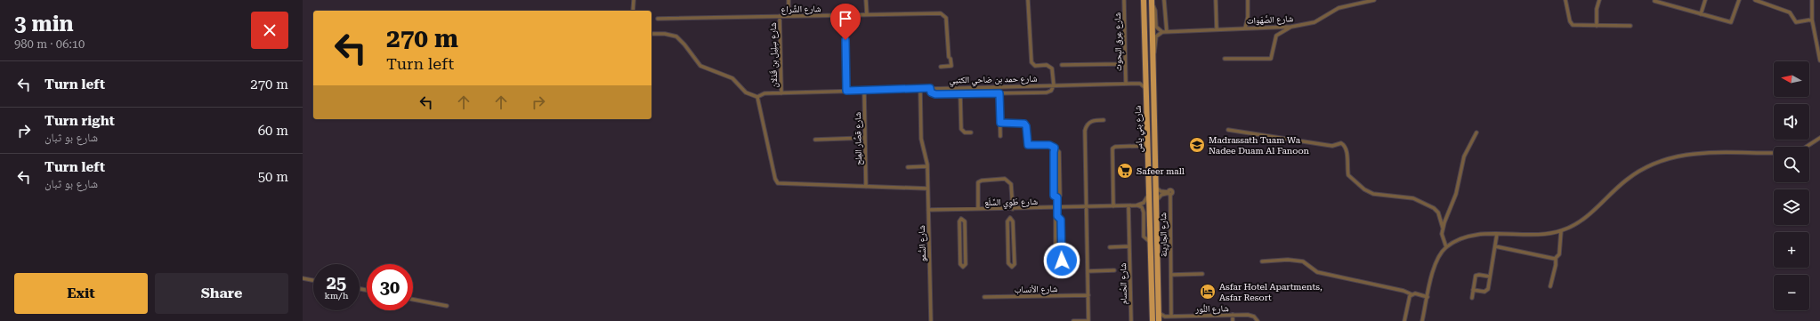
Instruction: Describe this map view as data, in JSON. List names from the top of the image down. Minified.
{"streets":{"main road":["شارع بني ياس"],"street":["شارع الشِّراع","شارع الصَّهَوات","شارع عِرق البِحوث","شارع سِلِيل بن قَذلان","شارع حمد بن ضاحي الكتبي","شارع قصَّار المِلح","شارع طَوِي السِّلَع","شارع الجارِينة","شارع السُّمو","شارع الحُسام","شارع الأنساب","شارع النُّور"]},"crossings":[["شارع الشِّراع","شارع سِلِيل بن قَذلان"],["شارع عِرق البِحوث","شارع حمد بن ضاحي الكتبي"],["شارع سِلِيل بن قَذلان","شارع حمد بن ضاحي الكتبي"],["شارع حمد بن ضاحي الكتبي","شارع قصَّار المِلح"],["شارع حمد بن ضاحي الكتبي","شارع السُّمو"],["شارع بني ياس","شارع النُّور"],["شارع طَوِي السِّلَع","شارع السُّمو"],["شارع طَوِي السِّلَع","شارع الحُسام"],["شارع الجارِينة","شارع النُّور"]],"places":{"school or university":["Madrassath Tuam Wa Nadee Duam Al Fanoon"],"supermarket":["Safeer mall"],"hotel":["Asfar Hotel Apartments, Asfar Resort"]},"north":"left","page":{"heading":["3 min","980 m · 06:10"],"turn":["270 m","Turn left"],"list":[{"name":"Turn left","value":"270 m"},{"name":"Turn right","note":"شارع بو ثبان","value":"60 m"},{"name":"Turn left","note":"شارع بو ثبان","value":"50 m"}],"map_buttons":["+","−"],"speed":"25 km/h","limit":"30","buttons":["Exit","Share"]}}
